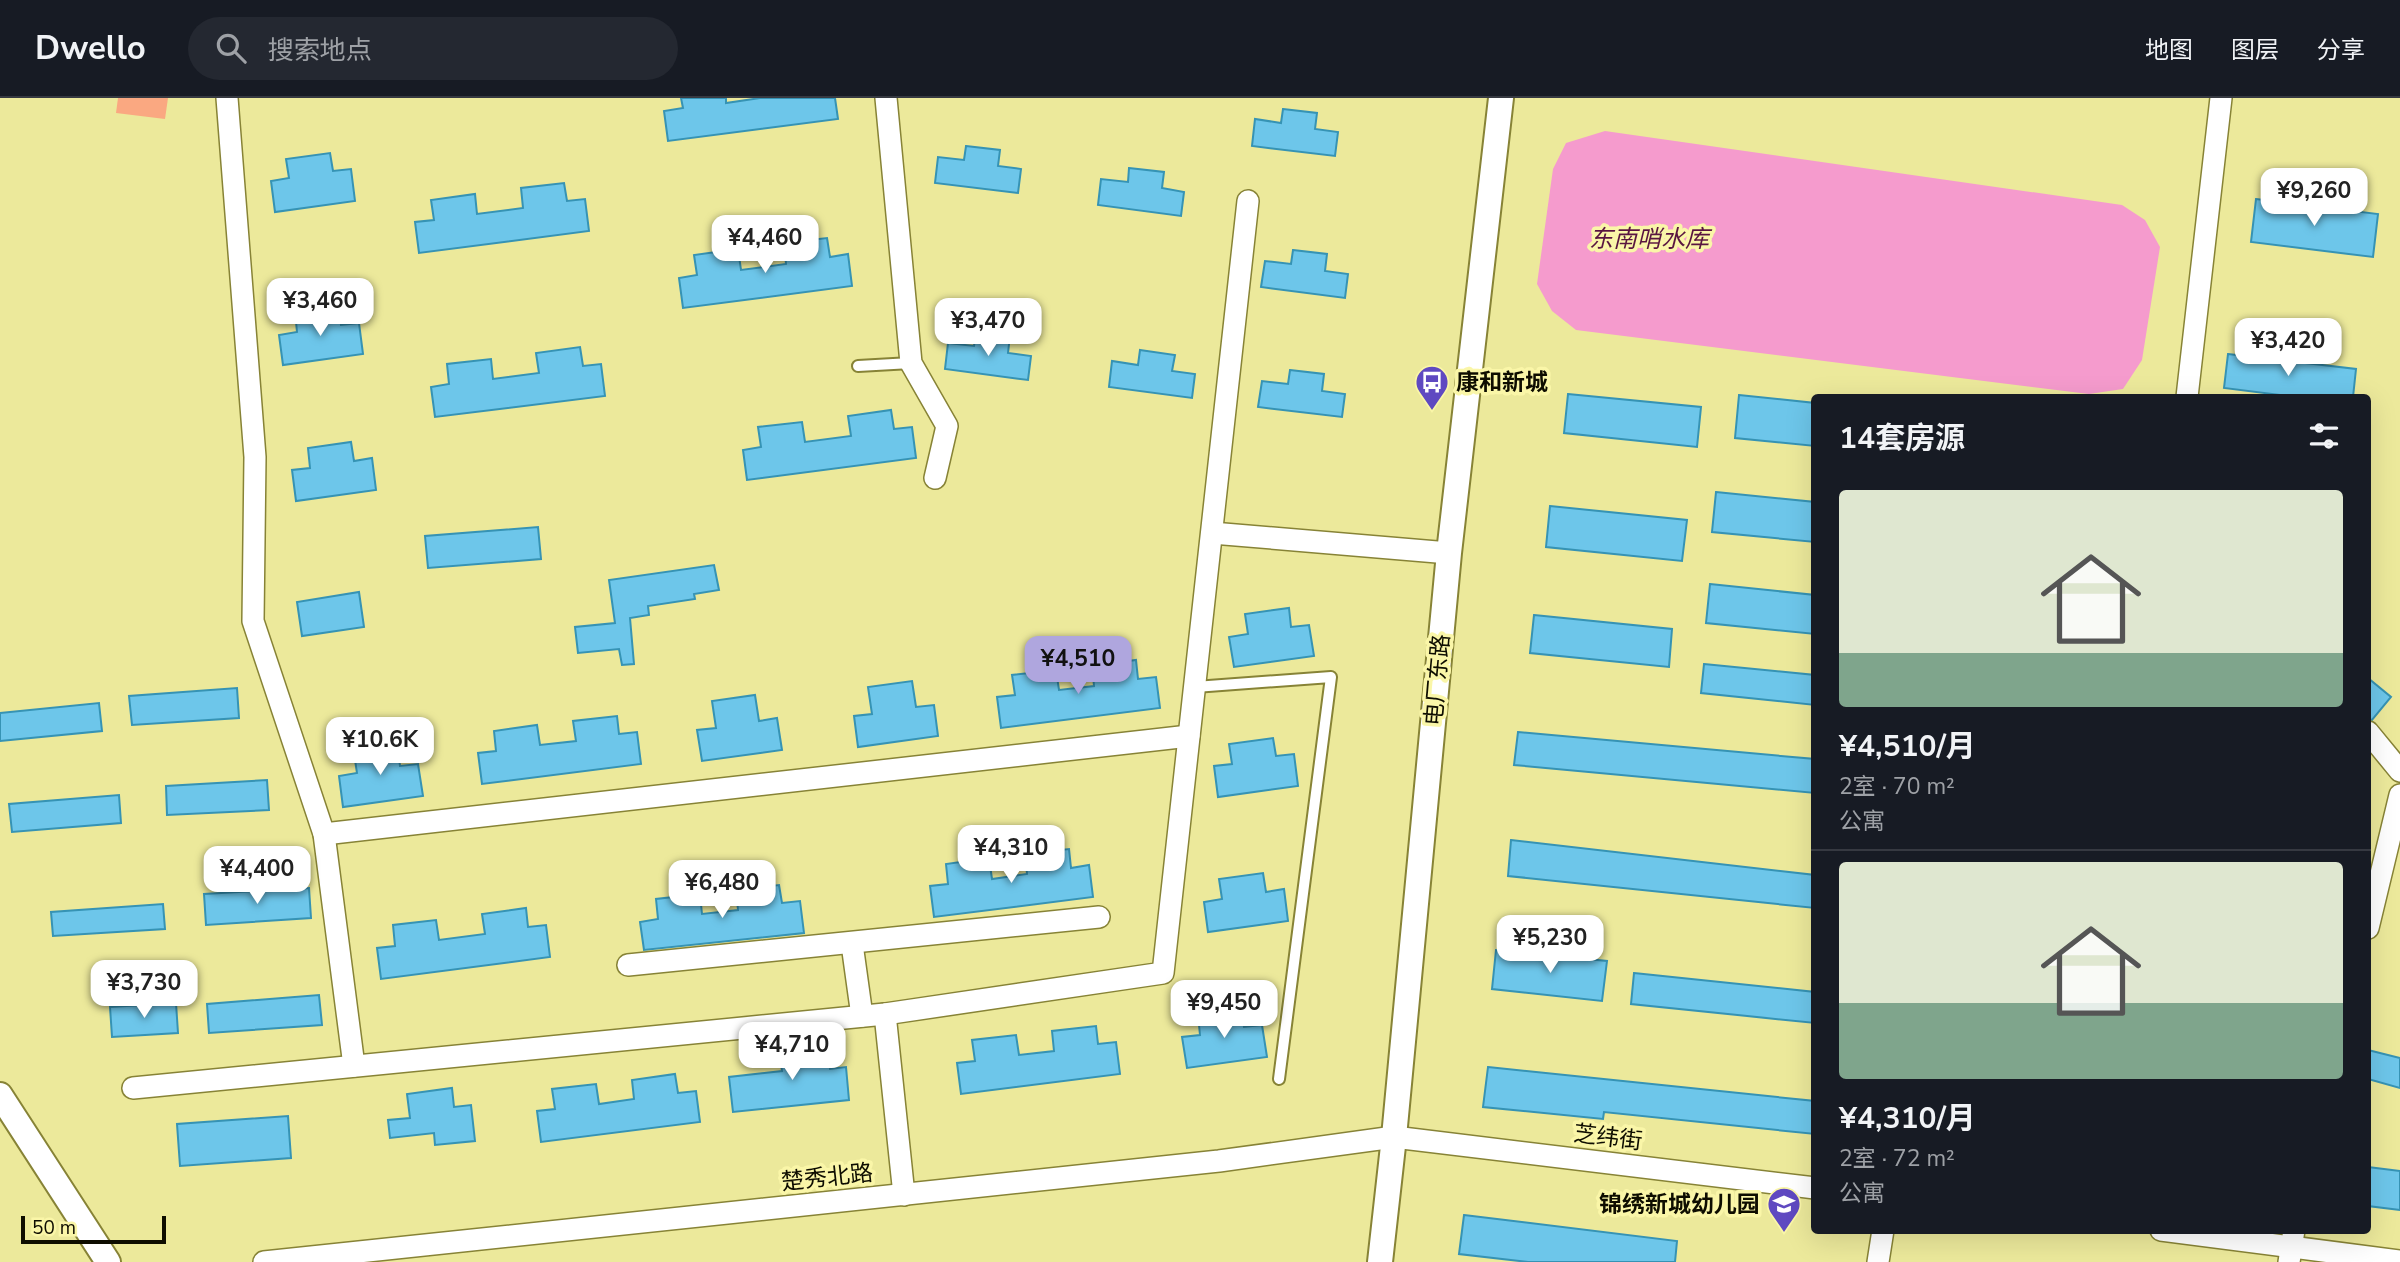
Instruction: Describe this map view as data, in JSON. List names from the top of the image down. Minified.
{"streets":{"street":["电厂东路","芝纬街","楚秀北路"]},"crossings":[["电厂东路","芝纬街"],["电厂东路","楚秀北路"],["芝纬街","楚秀北路"]],"water":["东南哨水库"],"places":{"bus stop":["康和新城"],"school or university":["锦绣新城幼儿园"]},"scale_bar":"50 m","page":{"header":"Dwello","search":"搜索地点","nav":["地图","图层","分享"],"price":["¥9,260","¥4,460","¥3,460","¥3,470","¥3,420","¥4,510","¥10.6K","¥4,310","¥4,400","¥6,480","¥5,230","¥3,730","¥9,450","¥4,710"],"heading":"14套房源","list":[{"name":"¥4,510/月","note":"2室 · 70 m² · 公寓"},{"name":"¥4,310/月","note":"2室 · 72 m² · 公寓"}],"scale":"50 m"}}
